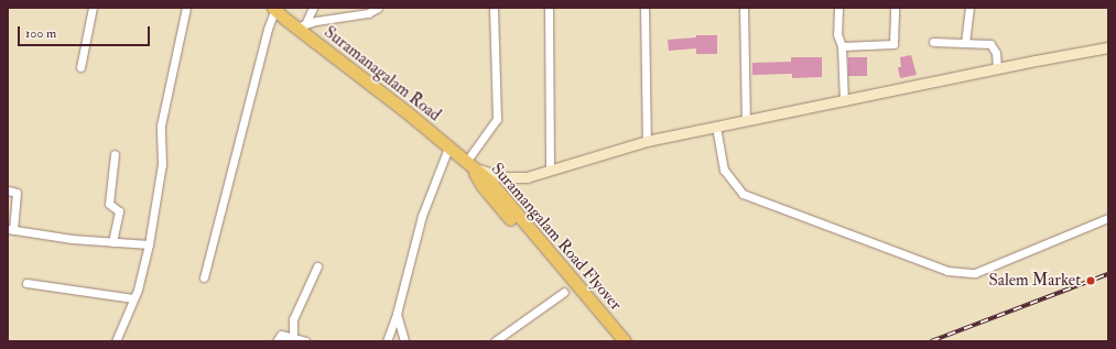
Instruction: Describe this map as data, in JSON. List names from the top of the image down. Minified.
{"streets":{"main road":["Suramanagalam Road","Suramangalam Road Flyover"]},"crossings":[["Suramanagalam Road","Suramangalam Road Flyover"]],"places":["Salem Market"],"scale_bar":"100 m"}
